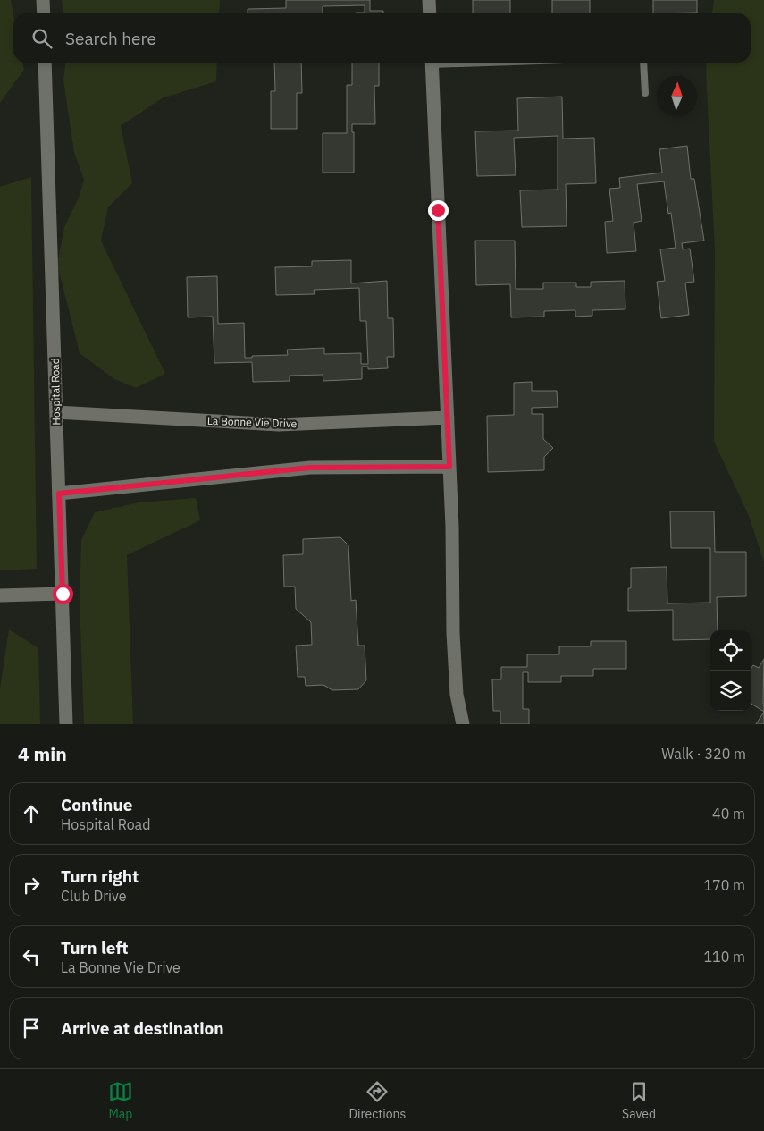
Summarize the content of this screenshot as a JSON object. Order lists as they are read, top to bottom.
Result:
{
  "streets": {
    "street": ["Hospital Road", "La Bonne Vie Drive"]
  },
  "crossings": [
    ["Hospital Road", "La Bonne Vie Drive"]
  ],
  "north": "top",
  "page": {
    "search": "Search here",
    "heading": ["4 min", "Walk · 320 m"],
    "list": [
      ["Continue", "Hospital Road", "40 m"],
      ["Turn right", "Club Drive", "170 m"],
      ["Turn left", "La Bonne Vie Drive", "110 m"],
      "Arrive at destination"
    ],
    "nav": ["Map", "Directions", "Saved"]
  }
}
